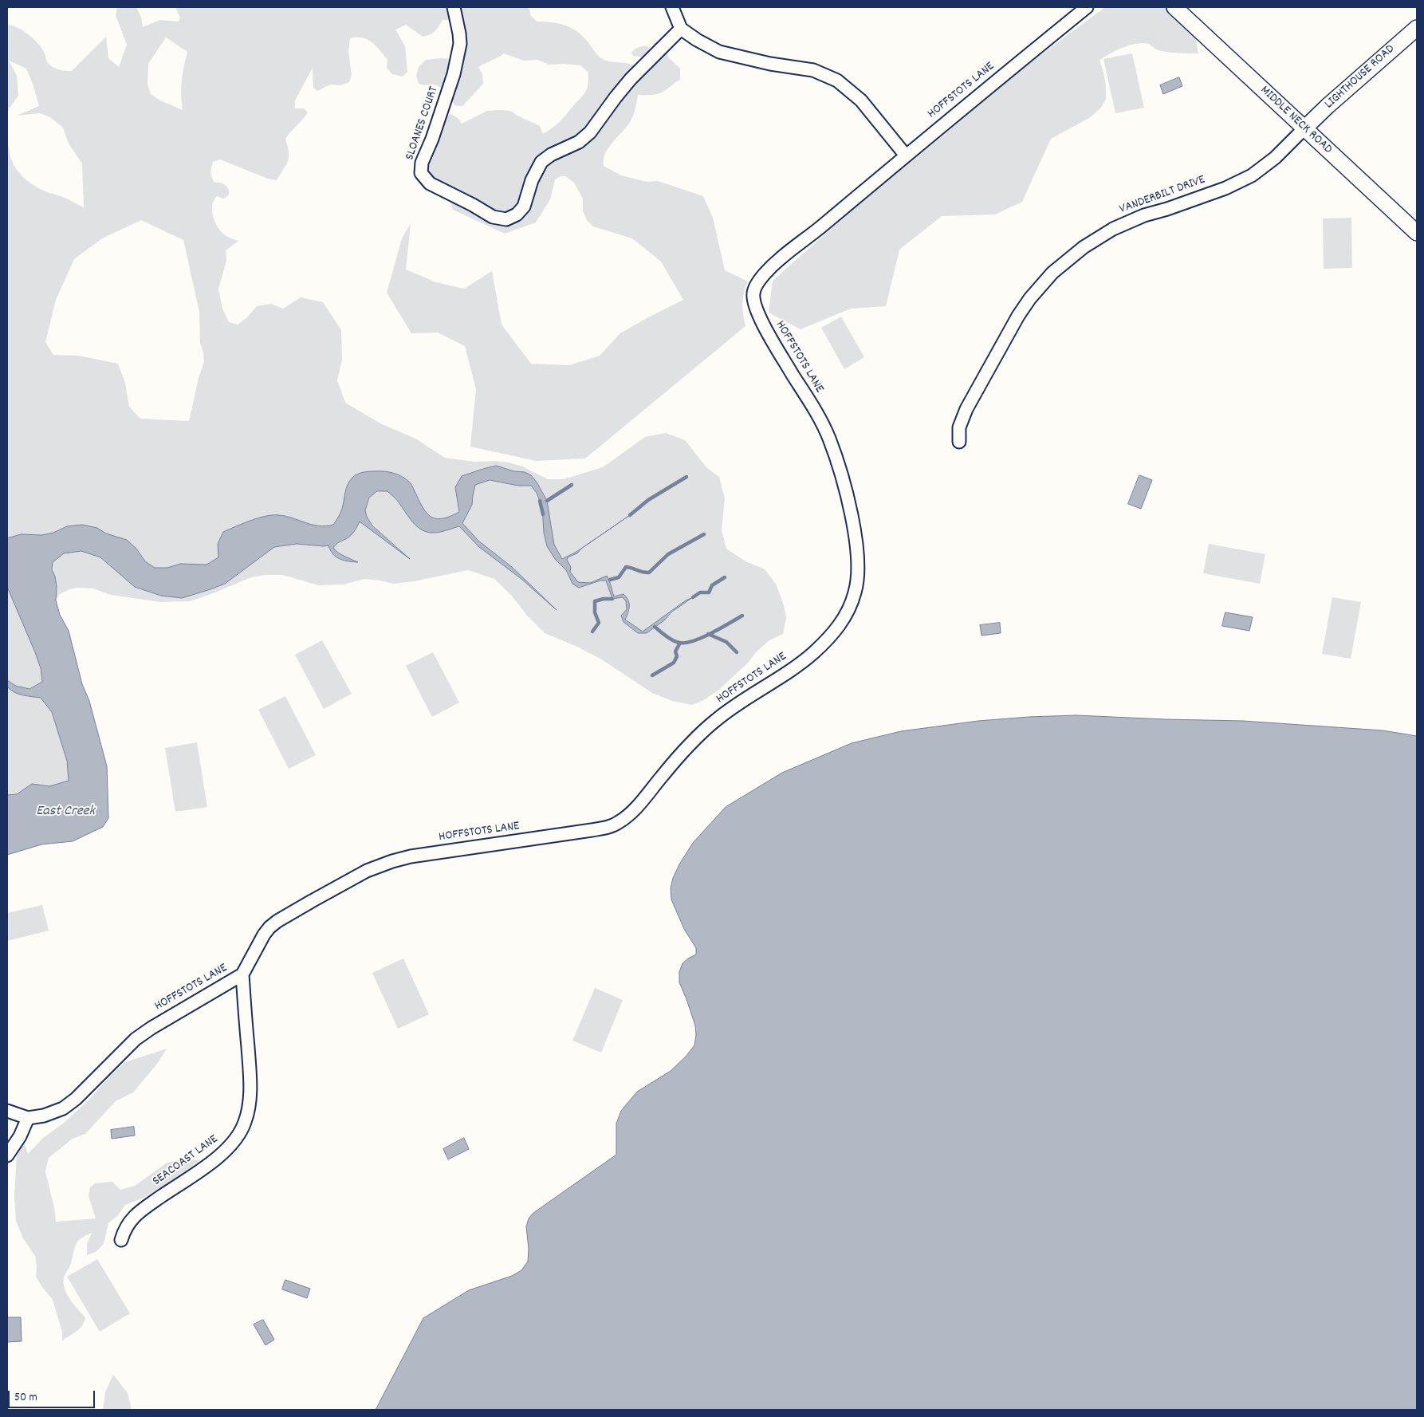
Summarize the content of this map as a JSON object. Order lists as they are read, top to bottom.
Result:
{
  "streets": {
    "street": [
      "LIGHTHOUSE ROAD",
      "HOFFSTOTS LANE",
      "MIDDLE NECK ROAD",
      "SLOANES COURT",
      "VANDERBILT DRIVE",
      "SEACOAST LANE"
    ]
  },
  "crossings": [
    ["LIGHTHOUSE ROAD", "MIDDLE NECK ROAD"],
    ["LIGHTHOUSE ROAD", "VANDERBILT DRIVE"],
    ["HOFFSTOTS LANE", "SEACOAST LANE"],
    ["MIDDLE NECK ROAD", "VANDERBILT DRIVE"]
  ],
  "water": ["East Creek"],
  "scale_bar": "50 m"
}
